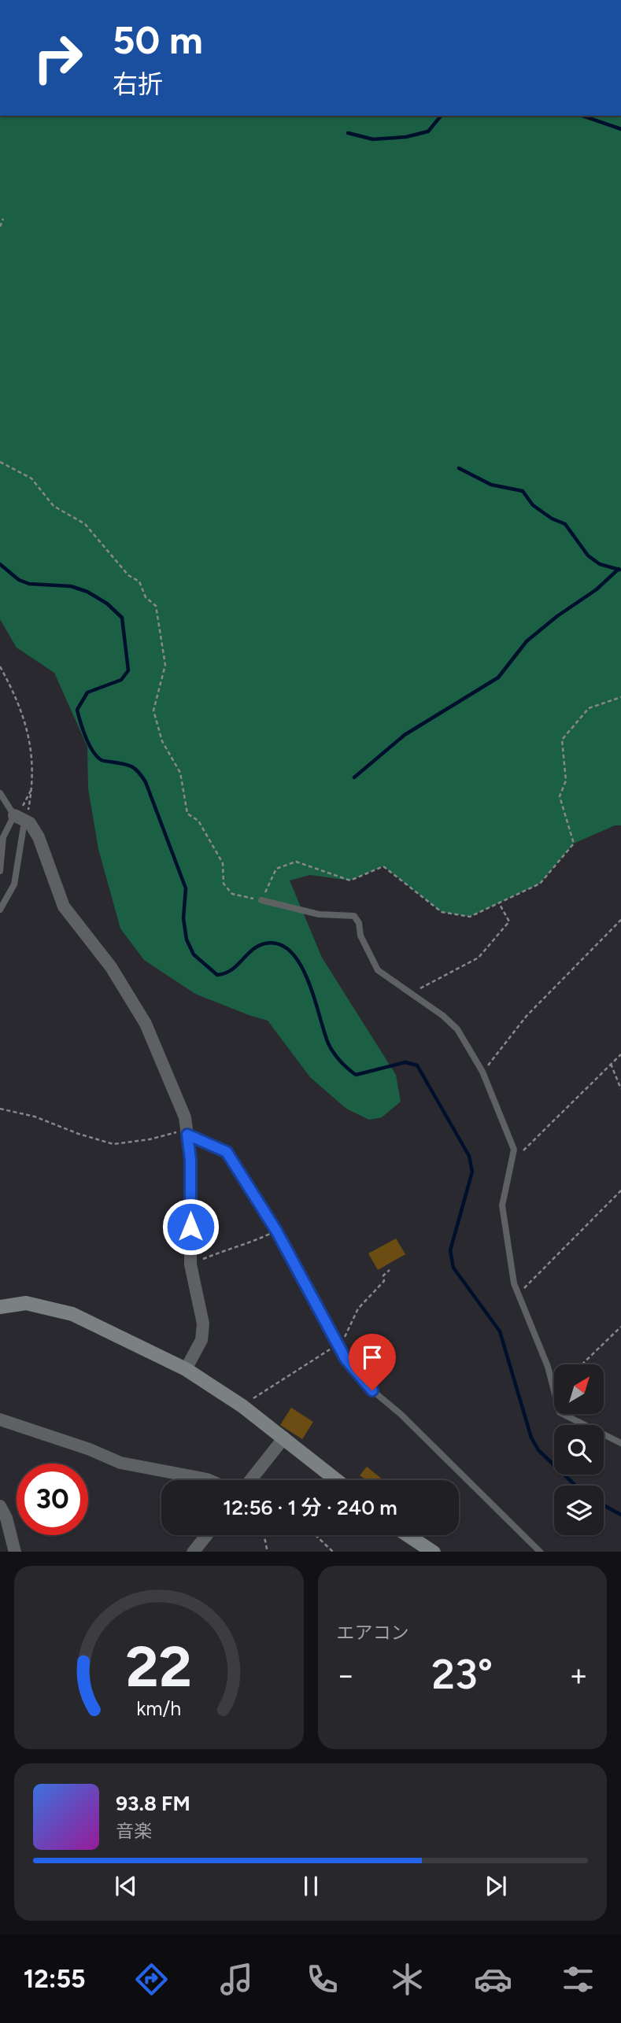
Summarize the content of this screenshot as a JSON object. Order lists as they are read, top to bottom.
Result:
{
  "north": "top right",
  "page": {
    "turn": ["50 m", "右折"],
    "limit": "30",
    "trip": "12:56 · 1 分 · 240 m",
    "tile": "エアコン",
    "heat": ["−", "23°", "+"],
    "song": ["93.8 FM", "音楽"],
    "tabs": "12:55",
    "gauge": ["22", "km/h"]
  }
}
